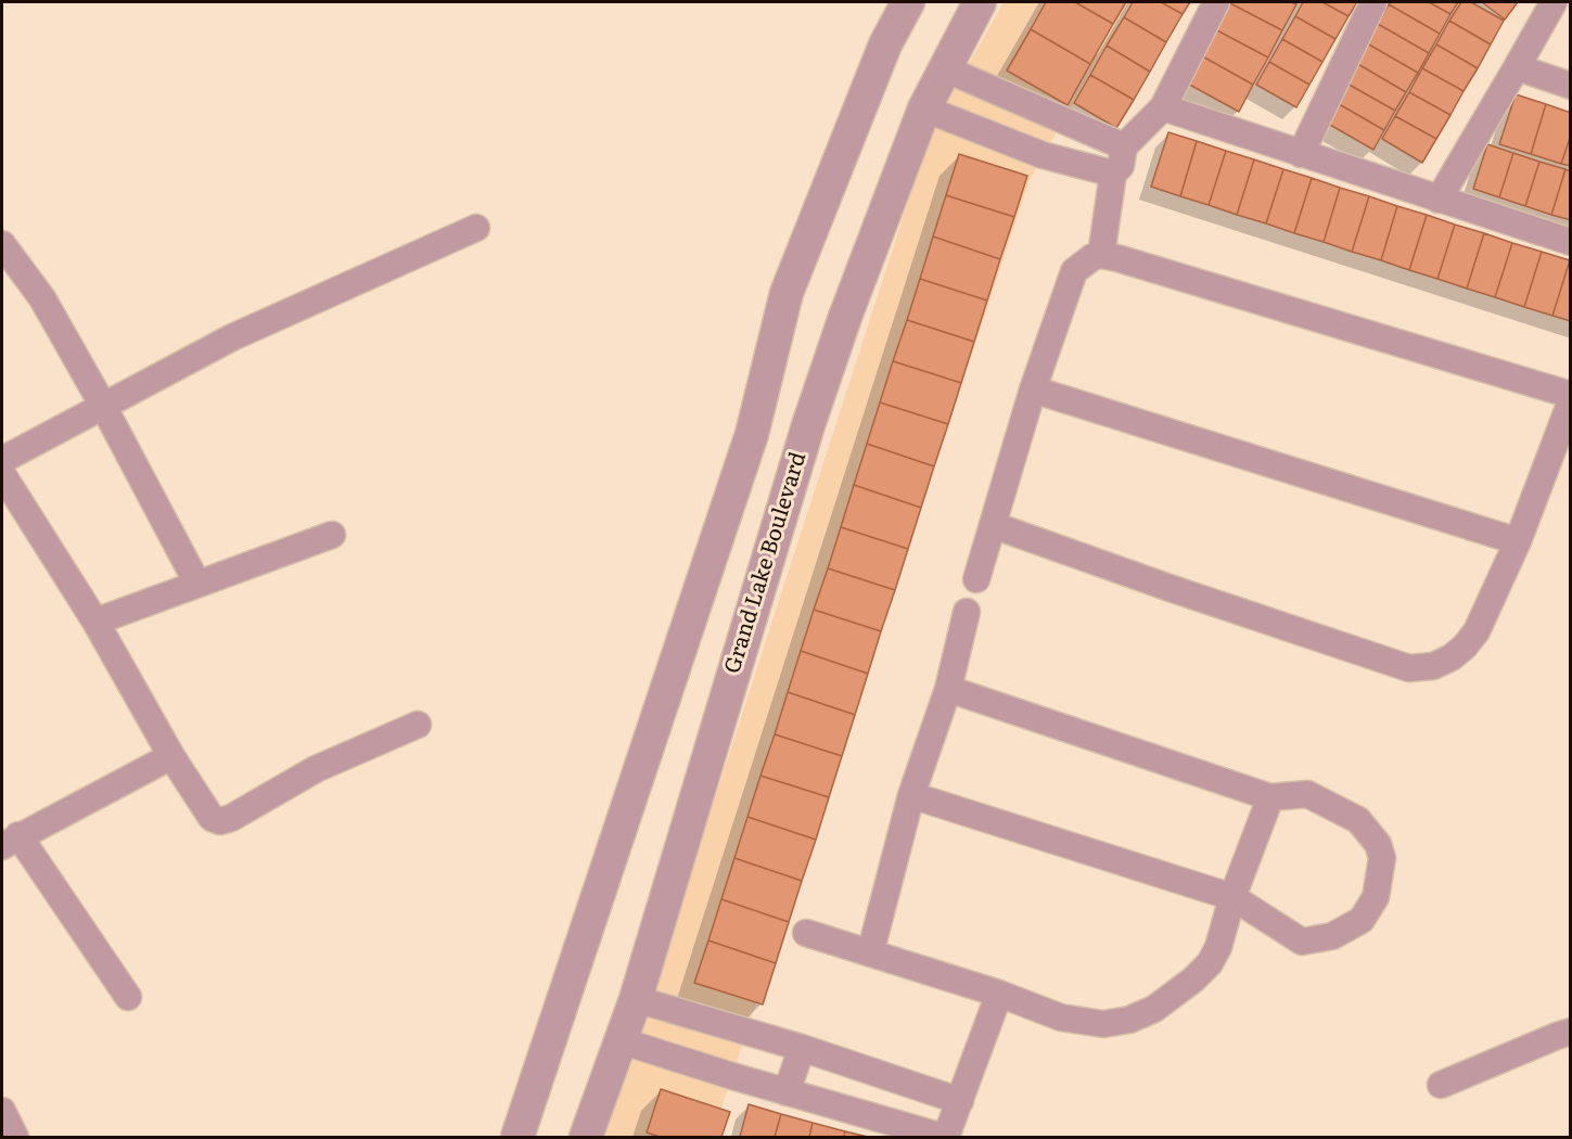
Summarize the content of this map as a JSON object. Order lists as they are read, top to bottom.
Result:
{
  "streets": {
    "street": ["Grand Lake Boulevard"]
  }
}
